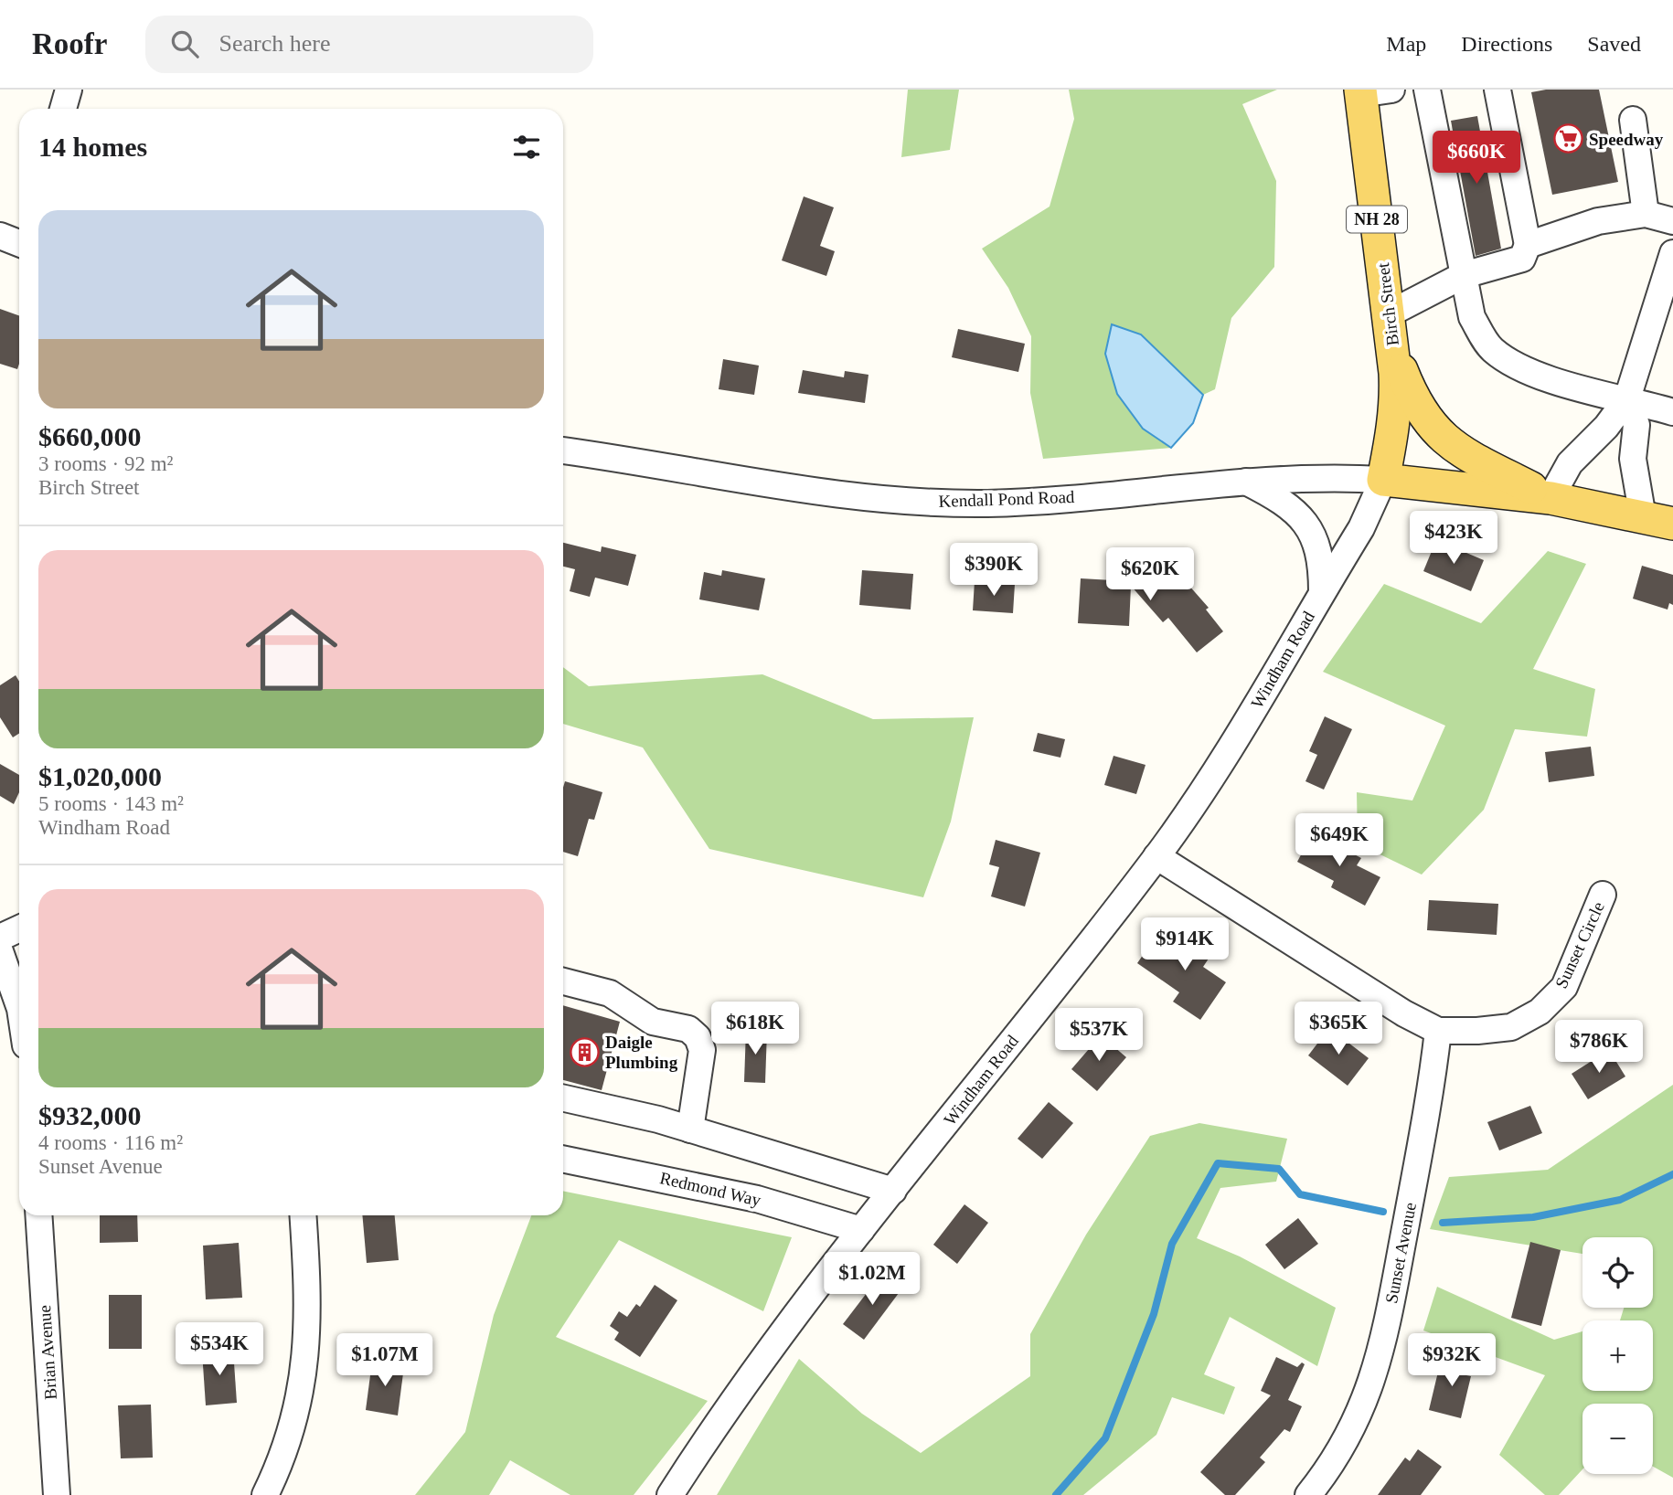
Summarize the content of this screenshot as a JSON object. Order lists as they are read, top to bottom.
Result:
{
  "streets": {
    "main road": ["NH 28", "Birch Street"],
    "street": [
      "Kendall Pond Road",
      "Windham Road",
      "Sunset Circle",
      "Redmond Way",
      "Sunset Avenue",
      "Brian Avenue"
    ]
  },
  "crossings": [
    ["NH 28", "Birch Street"],
    ["NH 28", "Kendall Pond Road"],
    ["NH 28", "Windham Road"],
    ["Birch Street", "Kendall Pond Road"],
    ["Birch Street", "Windham Road"],
    ["Kendall Pond Road", "Windham Road"],
    ["Windham Road", "Redmond Way"],
    ["Sunset Circle", "Sunset Avenue"]
  ],
  "places": {
    "supermarket": ["Speedway"],
    "building": ["Daigle Plumbing"]
  },
  "page": {
    "header": "Roofr",
    "search": "Search here",
    "nav": ["Map", "Directions", "Saved"],
    "heading": "14 homes",
    "price": [
      "$660K",
      "$423K",
      "$390K",
      "$620K",
      "$649K",
      "$914K",
      "$618K",
      "$365K",
      "$537K",
      "$786K",
      "$1.02M",
      "$534K",
      "$1.07M",
      "$932K"
    ],
    "list": [
      {
        "name": "$660,000",
        "note": "3 rooms · 92 m² · Birch Street"
      },
      {
        "name": "$1,020,000",
        "note": "5 rooms · 143 m² · Windham Road"
      },
      {
        "name": "$932,000",
        "note": "4 rooms · 116 m² · Sunset Avenue"
      }
    ],
    "map_buttons": ["+", "−"]
  }
}
